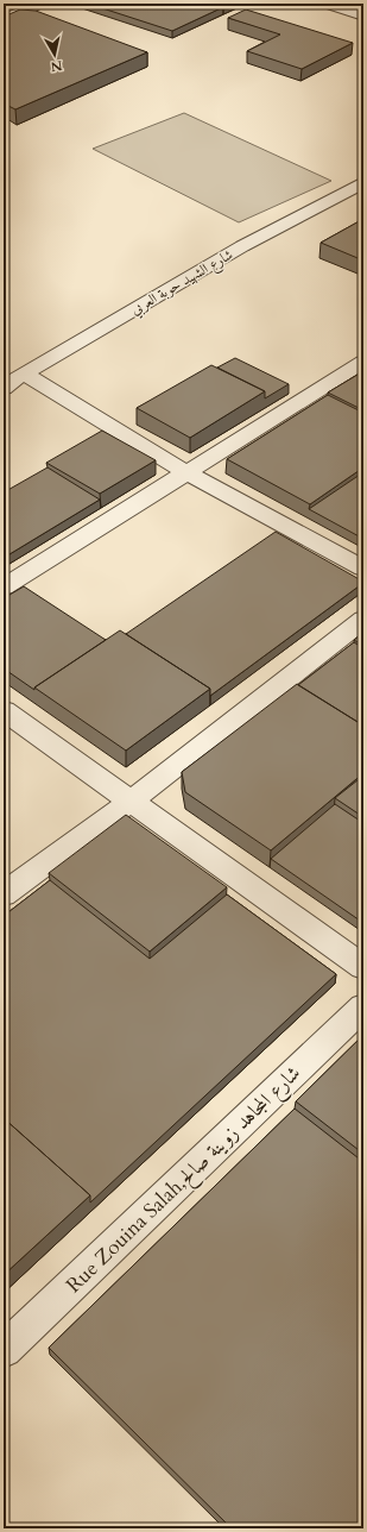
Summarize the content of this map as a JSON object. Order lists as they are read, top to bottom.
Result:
{
  "streets": {
    "street": ["شارع الشهيد حوبة العربي", "Rue Zouina Salah,شارع المجاهد زوينة صالح"]
  },
  "north": "bottom"
}
